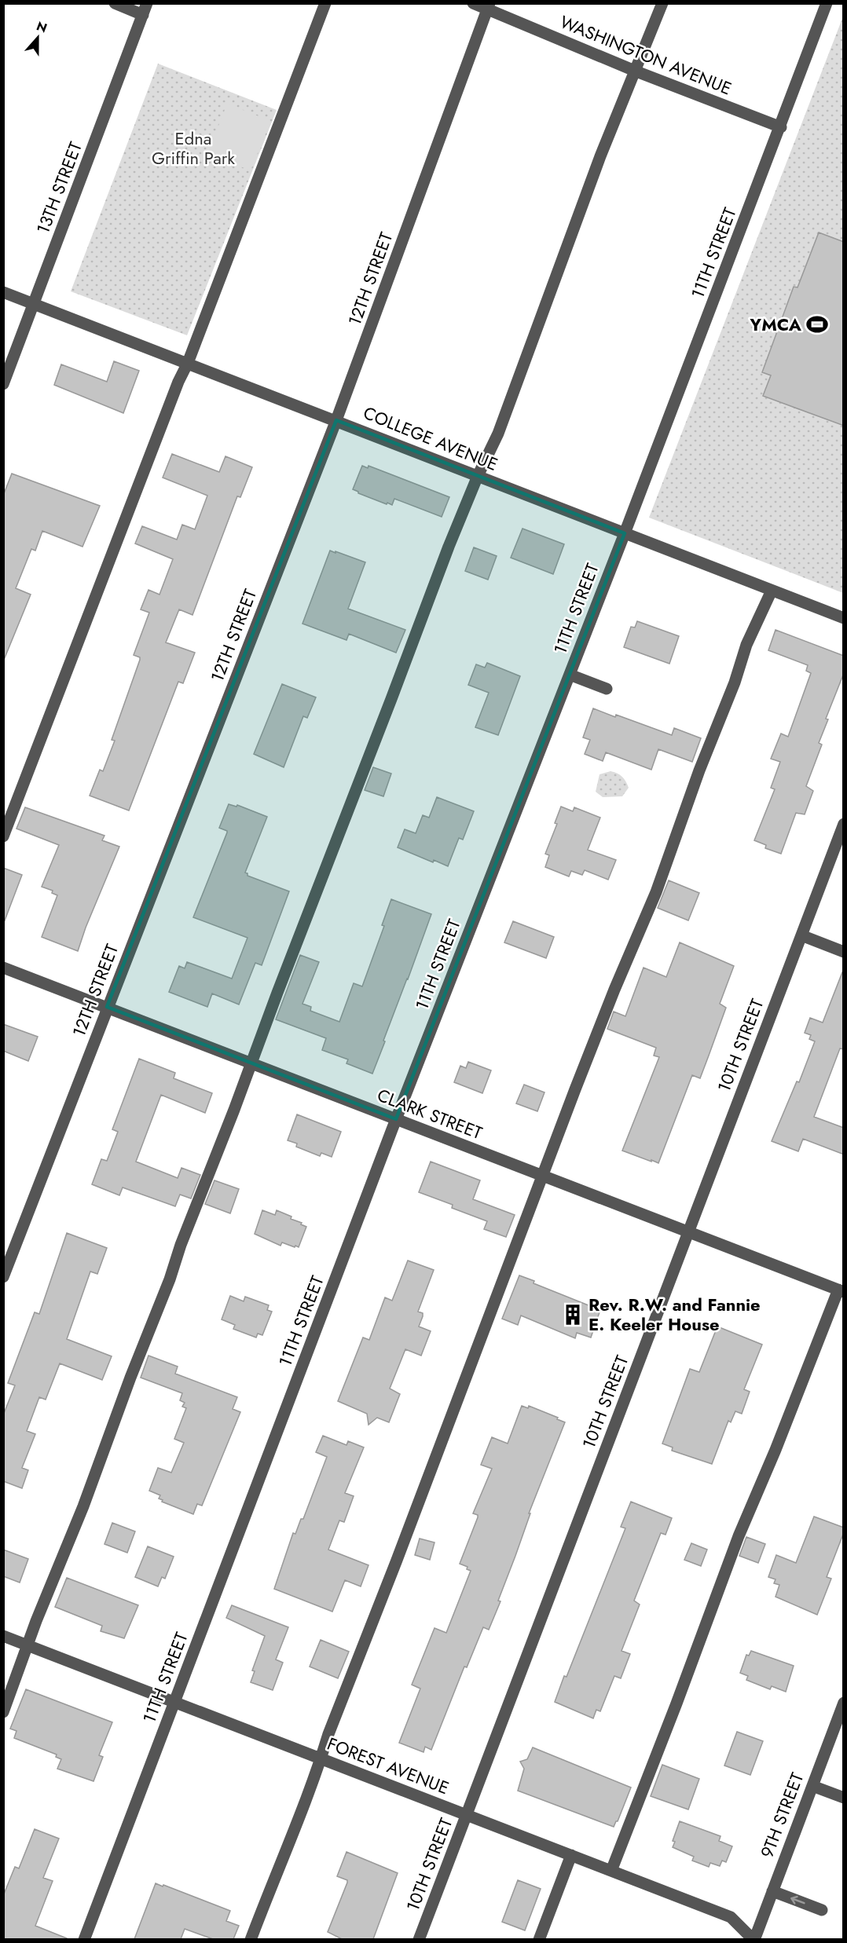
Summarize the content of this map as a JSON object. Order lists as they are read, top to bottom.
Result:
{
  "streets": {
    "street": [
      "WASHINGTON AVENUE",
      "13TH STREET",
      "11TH STREET",
      "12TH STREET",
      "COLLEGE AVENUE",
      "10TH STREET",
      "CLARK STREET",
      "FOREST AVENUE",
      "9TH STREET"
    ]
  },
  "crossings": [
    ["WASHINGTON AVENUE", "11TH STREET"],
    ["WASHINGTON AVENUE", "12TH STREET"],
    ["13TH STREET", "COLLEGE AVENUE"],
    ["11TH STREET", "COLLEGE AVENUE"],
    ["11TH STREET", "CLARK STREET"],
    ["11TH STREET", "FOREST AVENUE"],
    ["12TH STREET", "COLLEGE AVENUE"],
    ["12TH STREET", "CLARK STREET"],
    ["10TH STREET", "CLARK STREET"],
    ["10TH STREET", "FOREST AVENUE"],
    ["FOREST AVENUE", "9TH STREET"]
  ],
  "parks": ["Edna Griffin Park"],
  "places": {
    "sports": ["YMCA"],
    "building": ["Rev. R.W. and Fannie E. Keeler House"]
  },
  "north": "top"
}
